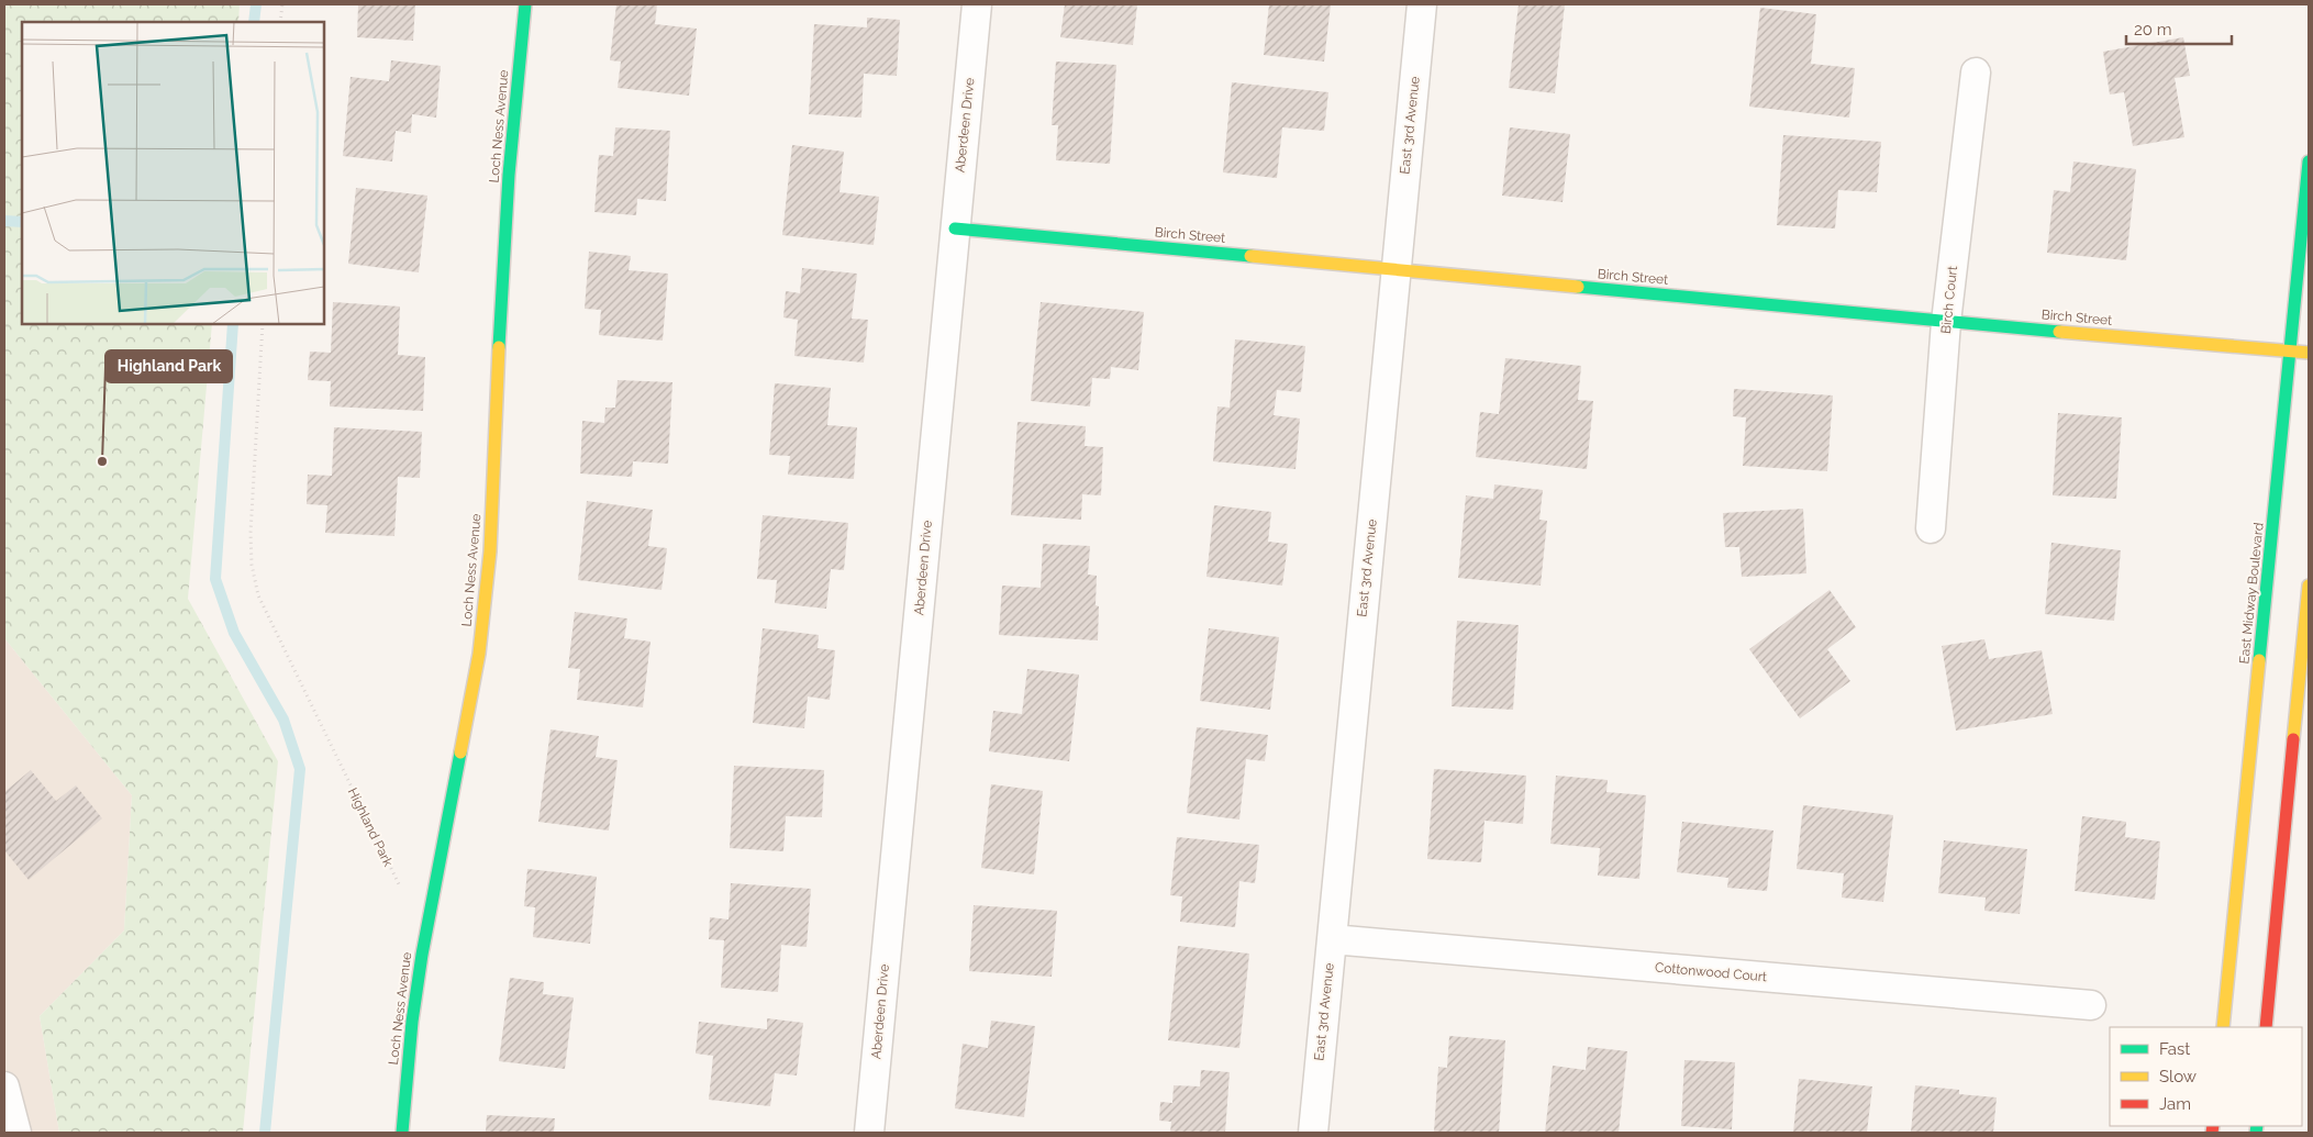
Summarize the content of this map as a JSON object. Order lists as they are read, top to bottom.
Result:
{
  "streets": {
    "street": [
      "Aberdeen Drive",
      "East 3rd Avenue",
      "Loch Ness Avenue",
      "Birch Street",
      "Birch Court",
      "East Midway Boulevard",
      "Cottonwood Court"
    ],
    "path": ["Highland Park"]
  },
  "crossings": [
    ["Aberdeen Drive", "Birch Street"],
    ["East 3rd Avenue", "Birch Street"],
    ["East 3rd Avenue", "Cottonwood Court"],
    ["Birch Street", "Birch Court"],
    ["Birch Street", "East Midway Boulevard"]
  ],
  "places": ["Highland Park"],
  "legend": ["Fast", "Slow", "Jam"],
  "scale_bar": "20 m"
}
